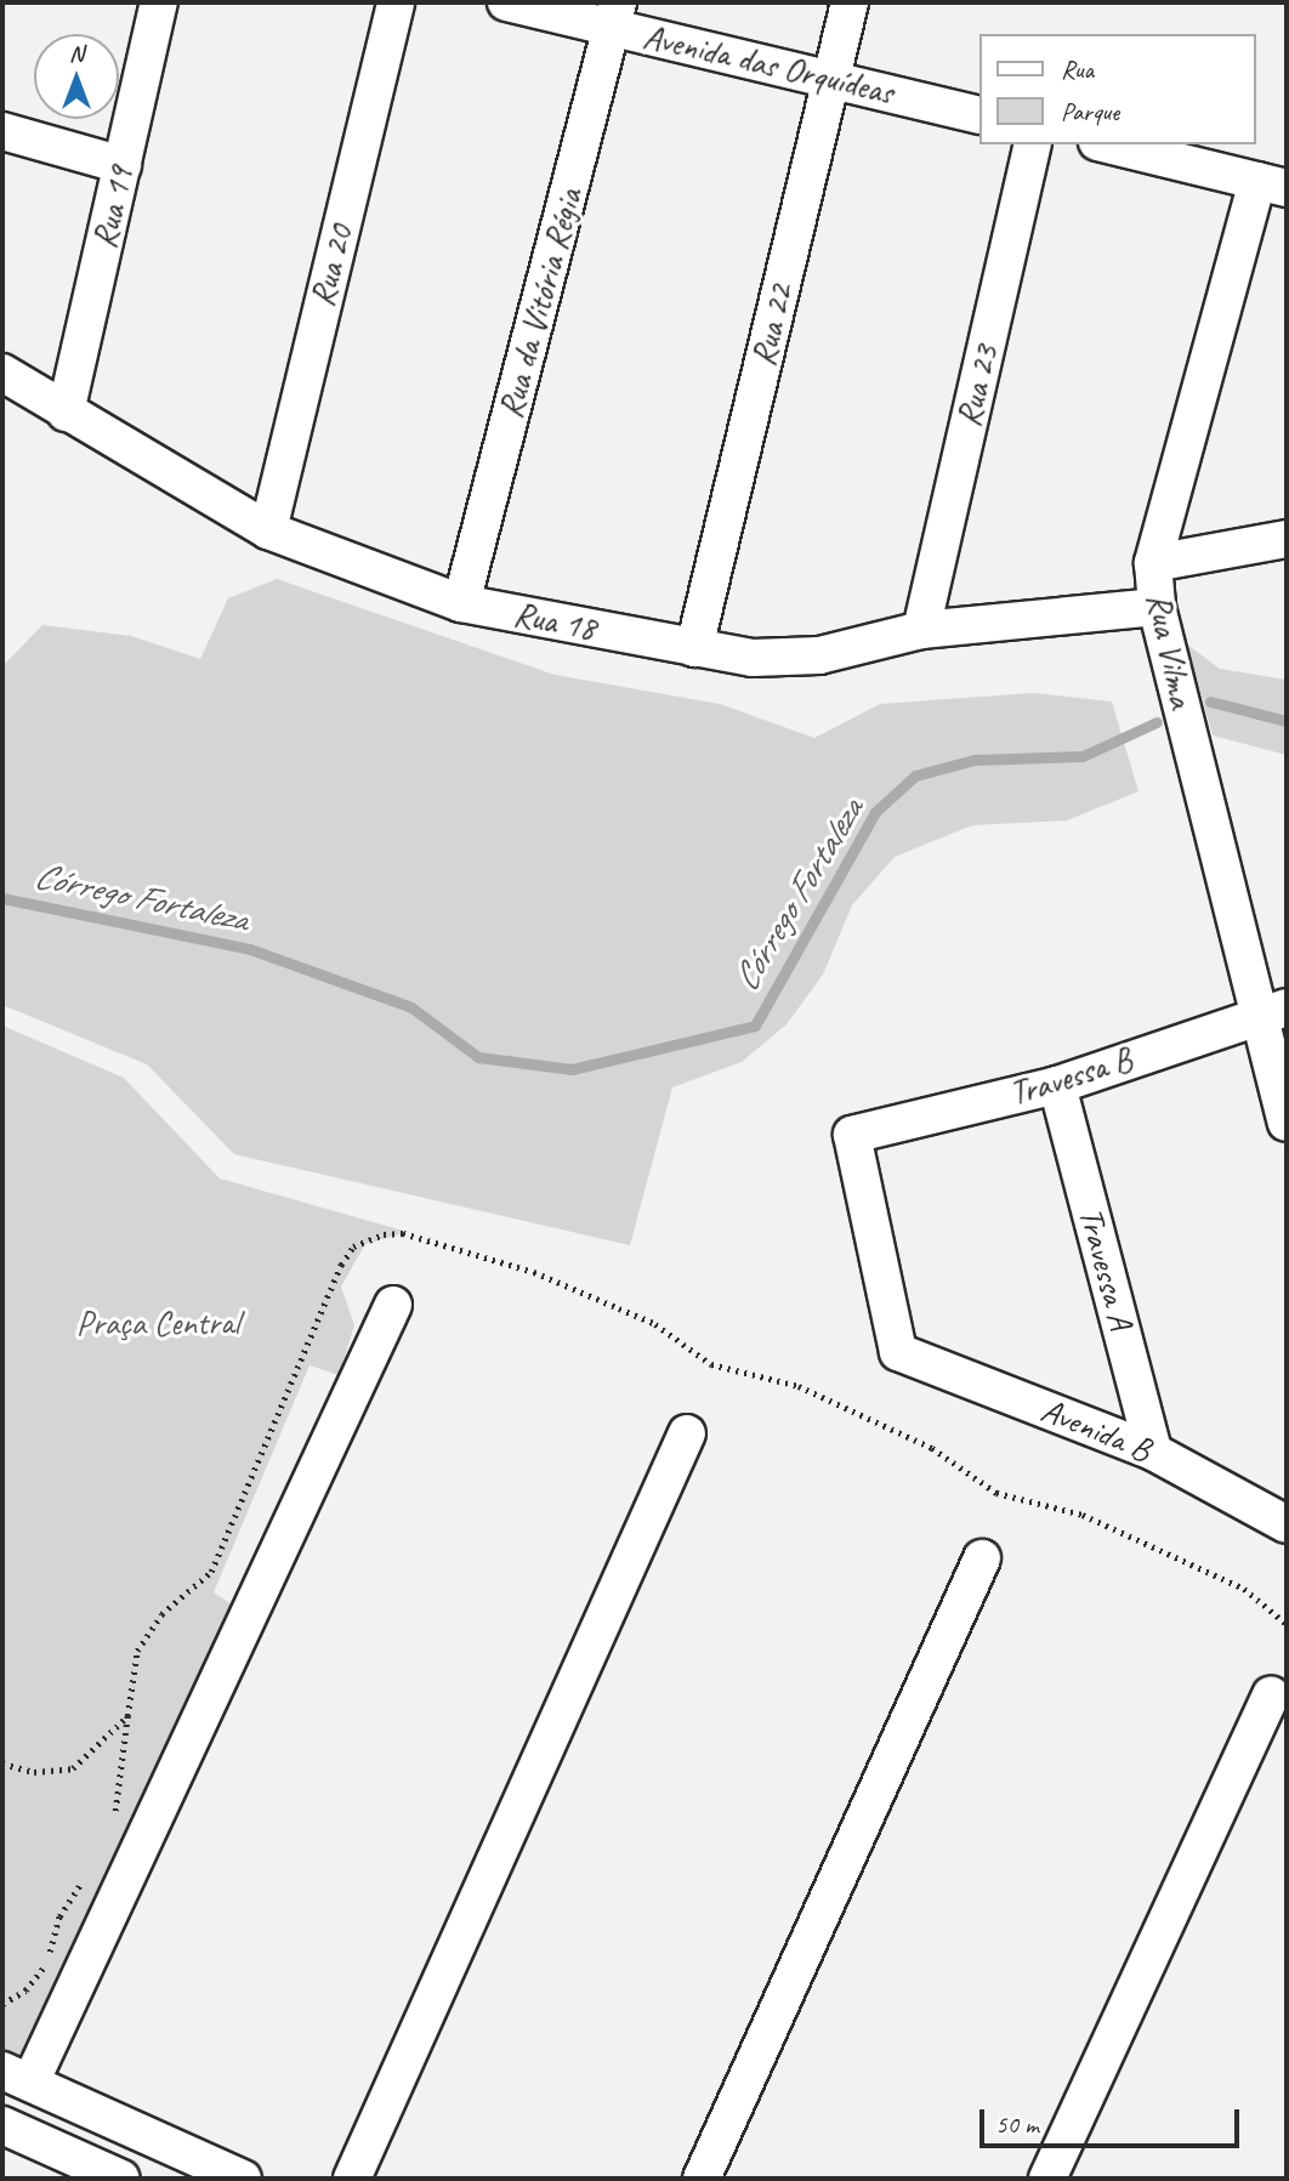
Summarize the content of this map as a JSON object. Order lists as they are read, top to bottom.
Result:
{
  "streets": {
    "street": [
      "Avenida das Orquídeas",
      "Rua 19",
      "Rua 20",
      "Rua da Vitória Régia",
      "Rua 22",
      "Rua 23",
      "Rua 18",
      "Rua Vilma",
      "Travessa B",
      "Travessa A",
      "Avenida B"
    ]
  },
  "crossings": [
    ["Avenida das Orquídeas", "Rua da Vitória Régia"],
    ["Avenida das Orquídeas", "Rua 22"],
    ["Rua 19", "Rua 18"],
    ["Rua 20", "Rua 18"],
    ["Rua da Vitória Régia", "Rua 18"],
    ["Rua 22", "Rua 18"],
    ["Rua 23", "Rua 18"],
    ["Rua 18", "Rua Vilma"],
    ["Rua Vilma", "Travessa B"],
    ["Travessa B", "Travessa A"],
    ["Travessa B", "Avenida B"],
    ["Travessa A", "Avenida B"]
  ],
  "water": ["Córrego Fortaleza"],
  "parks": ["Praça Central"],
  "legend": ["Rua", "Parque"],
  "scale_bar": "50 m",
  "north": "top"
}
